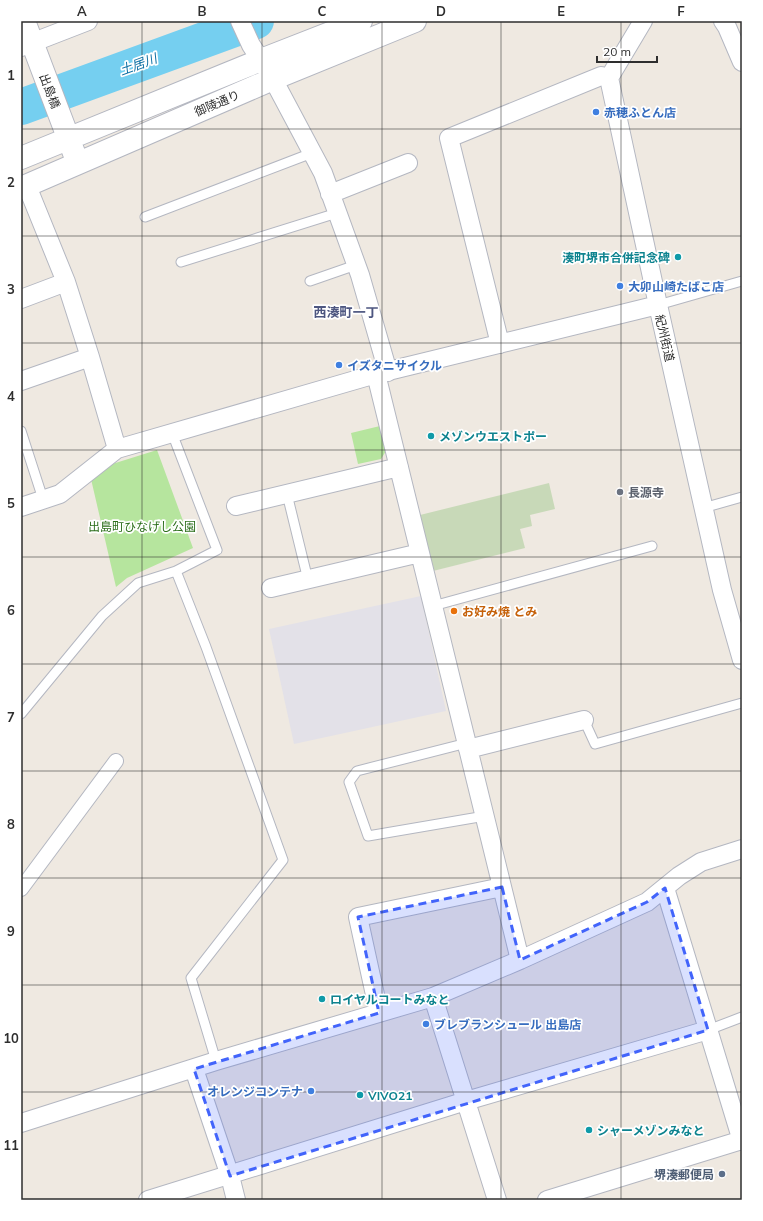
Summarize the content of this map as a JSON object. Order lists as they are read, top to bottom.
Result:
{
  "streets": {
    "street": ["出島橋", "御陵通り", "紀州街道"]
  },
  "crossings": [
    ["出島橋", "御陵通り"]
  ],
  "districts": ["西湊町一丁"],
  "water": ["土居川"],
  "parks": ["出島町ひなげし公園"],
  "places": [
    "赤穂ふとん店",
    "湊町堺市合併記念碑",
    "大卯山崎たばこ店",
    "イズタニサイクル",
    "メゾンウエストポー",
    "長源寺",
    "お好み焼 とみ",
    "ロイヤルコートみなと",
    "ブレブランシュール 出島店",
    "オレンジコンテナ",
    "VIVO21",
    "シャーメゾンみなと",
    "堺湊郵便局"
  ],
  "scale_bar": "20 m",
  "grid": {
    "columns": [
      "A",
      "B",
      "C",
      "D",
      "E",
      "F"
    ],
    "rows": [
      "1",
      "2",
      "3",
      "4",
      "5",
      "6",
      "7",
      "8",
      "9",
      "10",
      "11"
    ]
  }
}
